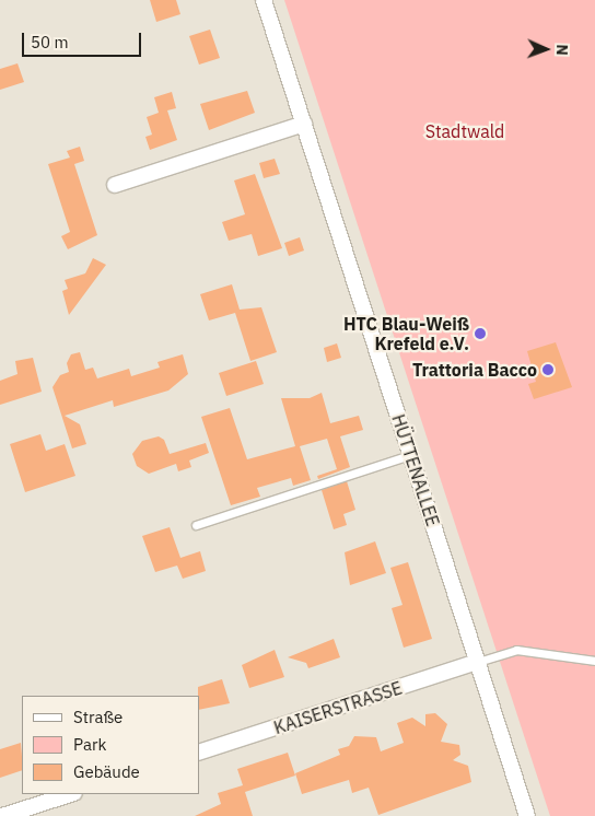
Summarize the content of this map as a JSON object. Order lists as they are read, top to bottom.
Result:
{
  "streets": {
    "street": ["HÜTTENALLEE", "KAISERSTRASSE"]
  },
  "crossings": [
    ["HÜTTENALLEE", "KAISERSTRASSE"]
  ],
  "parks": ["Stadtwald"],
  "places": ["HTC Blau-Weiß Krefeld e.V.", "Trattoria Bacco"],
  "legend": ["Straße", "Park", "Gebäude"],
  "scale_bar": "50 m",
  "north": "right"
}
